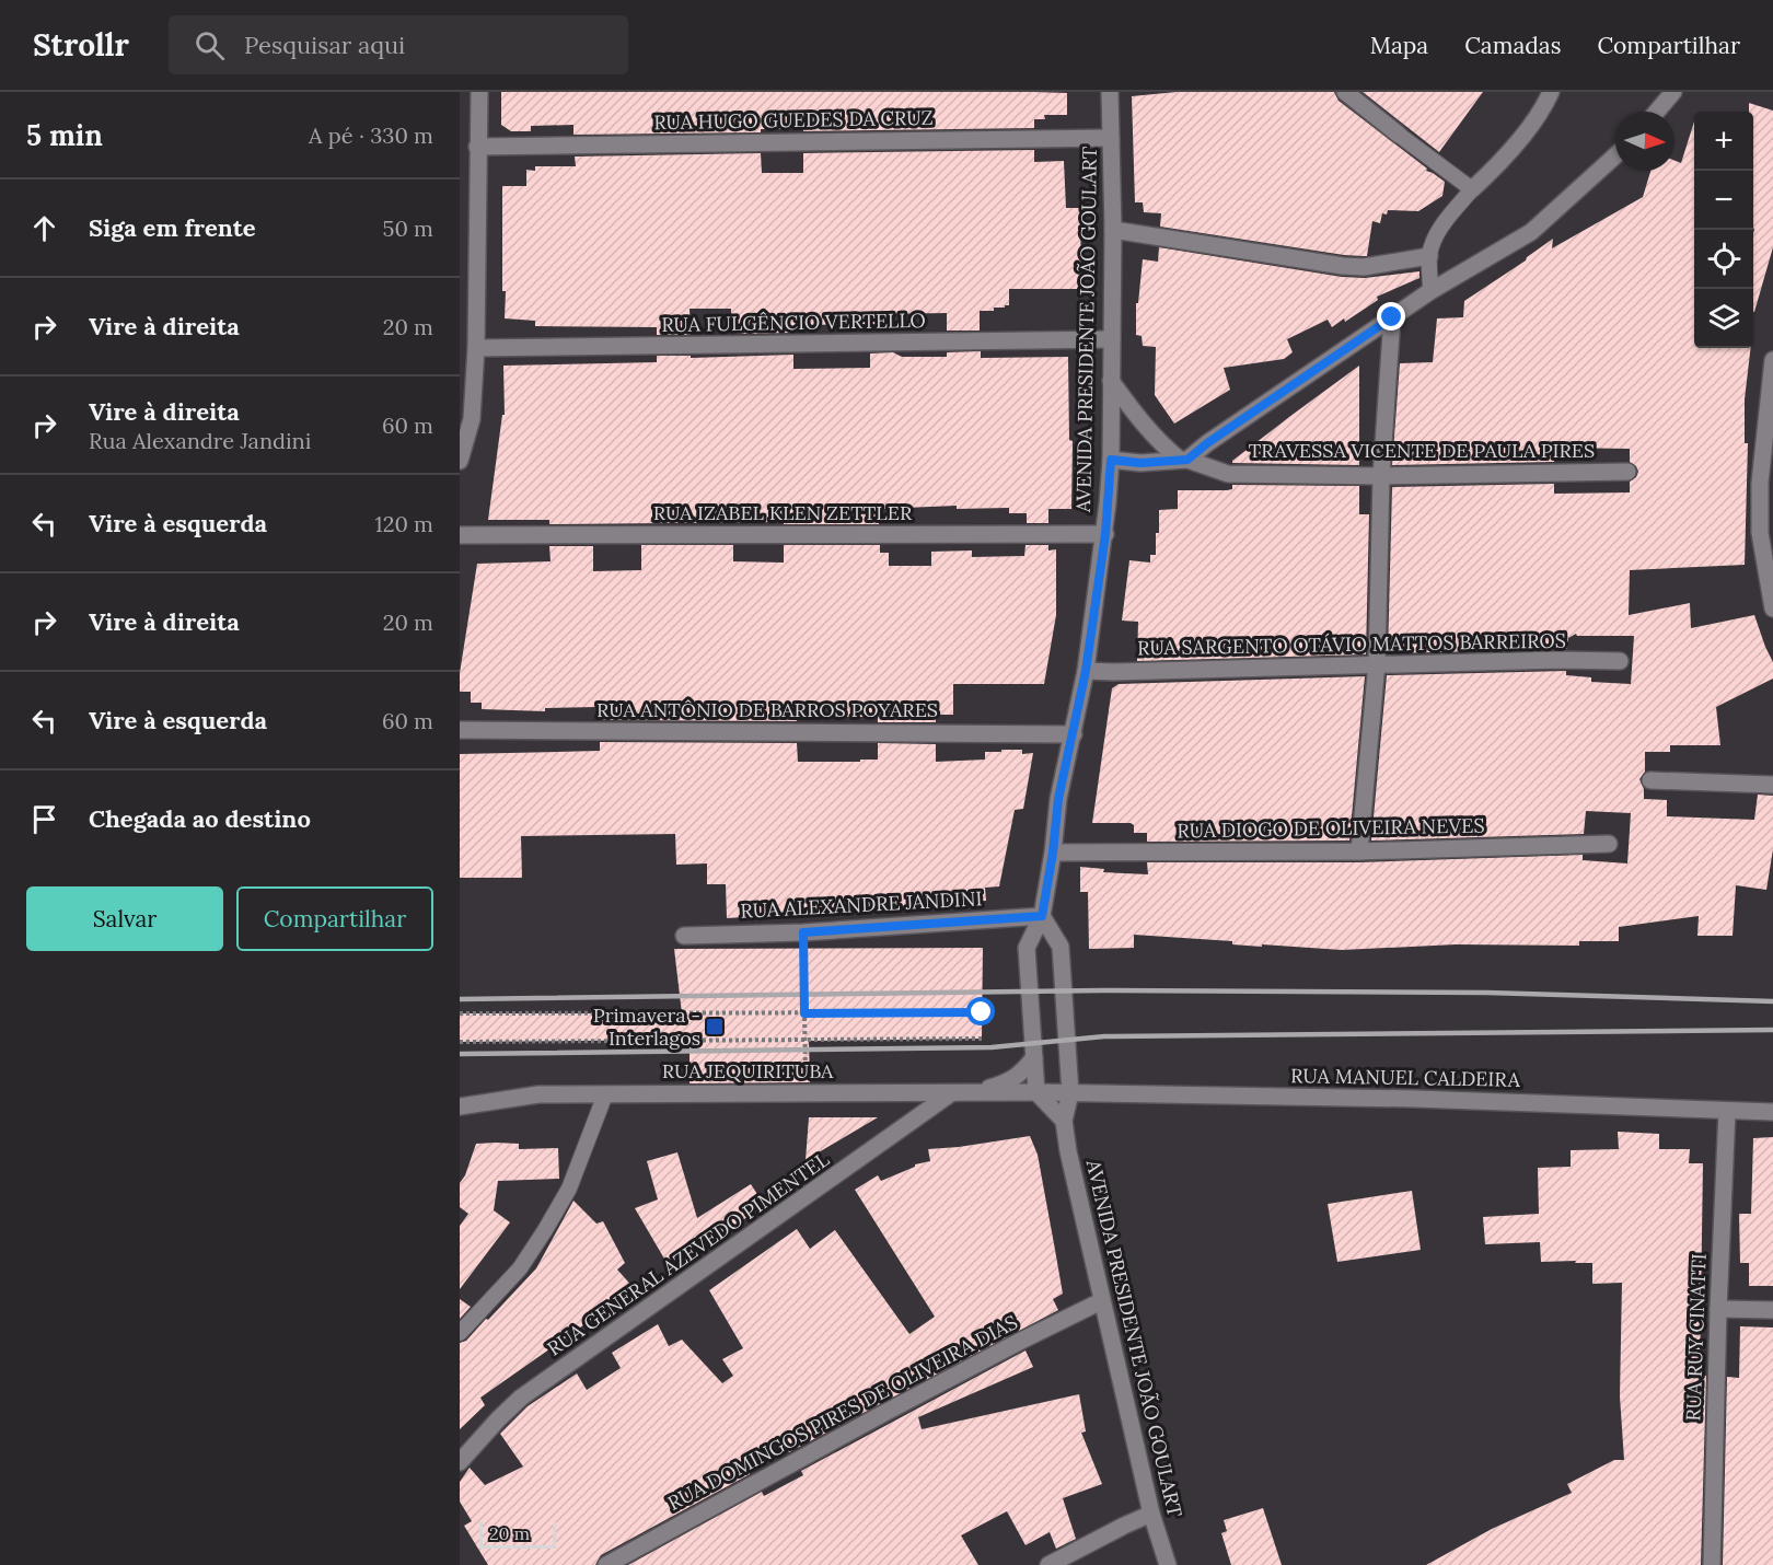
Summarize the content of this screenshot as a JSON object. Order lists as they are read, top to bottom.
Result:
{
  "streets": {
    "street": [
      "RUA HUGO GUEDES DA CRUZ",
      "RUA FULGÊNCIO VERTELLO",
      "AVENIDA PRESIDENTE JOÃO GOULART",
      "TRAVESSA VICENTE DE PAULA PIRES",
      "RUA IZABEL KLEN ZETTLER",
      "RUA SARGENTO OTÁVIO MATTOS BARREIROS",
      "RUA ANTÔNIO DE BARROS POYARES",
      "RUA DIOGO DE OLIVEIRA NEVES",
      "RUA ALEXANDRE JANDINI",
      "RUA JEQUIRITUBA",
      "RUA MANUEL CALDEIRA",
      "RUA GENERAL AZEVEDO PIMENTEL",
      "RUA RUY CINATTI",
      "RUA DOMINGOS PIRES DE OLIVEIRA DIAS"
    ]
  },
  "crossings": [
    ["RUA HUGO GUEDES DA CRUZ", "AVENIDA PRESIDENTE JOÃO GOULART"],
    ["RUA FULGÊNCIO VERTELLO", "AVENIDA PRESIDENTE JOÃO GOULART"],
    ["AVENIDA PRESIDENTE JOÃO GOULART", "TRAVESSA VICENTE DE PAULA PIRES"],
    ["AVENIDA PRESIDENTE JOÃO GOULART", "RUA IZABEL KLEN ZETTLER"],
    ["AVENIDA PRESIDENTE JOÃO GOULART", "RUA SARGENTO OTÁVIO MATTOS BARREIROS"],
    ["AVENIDA PRESIDENTE JOÃO GOULART", "RUA ANTÔNIO DE BARROS POYARES"],
    ["AVENIDA PRESIDENTE JOÃO GOULART", "RUA DIOGO DE OLIVEIRA NEVES"],
    ["AVENIDA PRESIDENTE JOÃO GOULART", "RUA ALEXANDRE JANDINI"],
    ["AVENIDA PRESIDENTE JOÃO GOULART", "RUA JEQUIRITUBA"],
    ["AVENIDA PRESIDENTE JOÃO GOULART", "RUA MANUEL CALDEIRA"],
    ["AVENIDA PRESIDENTE JOÃO GOULART", "RUA DOMINGOS PIRES DE OLIVEIRA DIAS"],
    ["RUA JEQUIRITUBA", "RUA MANUEL CALDEIRA"],
    ["RUA JEQUIRITUBA", "RUA GENERAL AZEVEDO PIMENTEL"],
    ["RUA MANUEL CALDEIRA", "RUA RUY CINATTI"]
  ],
  "places": {
    "transit": ["Primavera - Interlagos"]
  },
  "scale_bar": "20 m",
  "north": "right",
  "page": {
    "header": "Strollr",
    "search": "Pesquisar aqui",
    "nav": ["Mapa", "Camadas", "Compartilhar"],
    "heading": ["5 min", "A pé · 330 m"],
    "map_buttons": ["+", "−"],
    "list": [
      ["Siga em frente", "50 m"],
      ["Vire à direita", "20 m"],
      ["Vire à direita", "Rua Alexandre Jandini", "60 m"],
      ["Vire à esquerda", "120 m"],
      ["Vire à direita", "20 m"],
      ["Vire à esquerda", "60 m"],
      "Chegada ao destino"
    ],
    "buttons": ["Salvar", "Compartilhar"],
    "scale": "20 m"
  }
}
